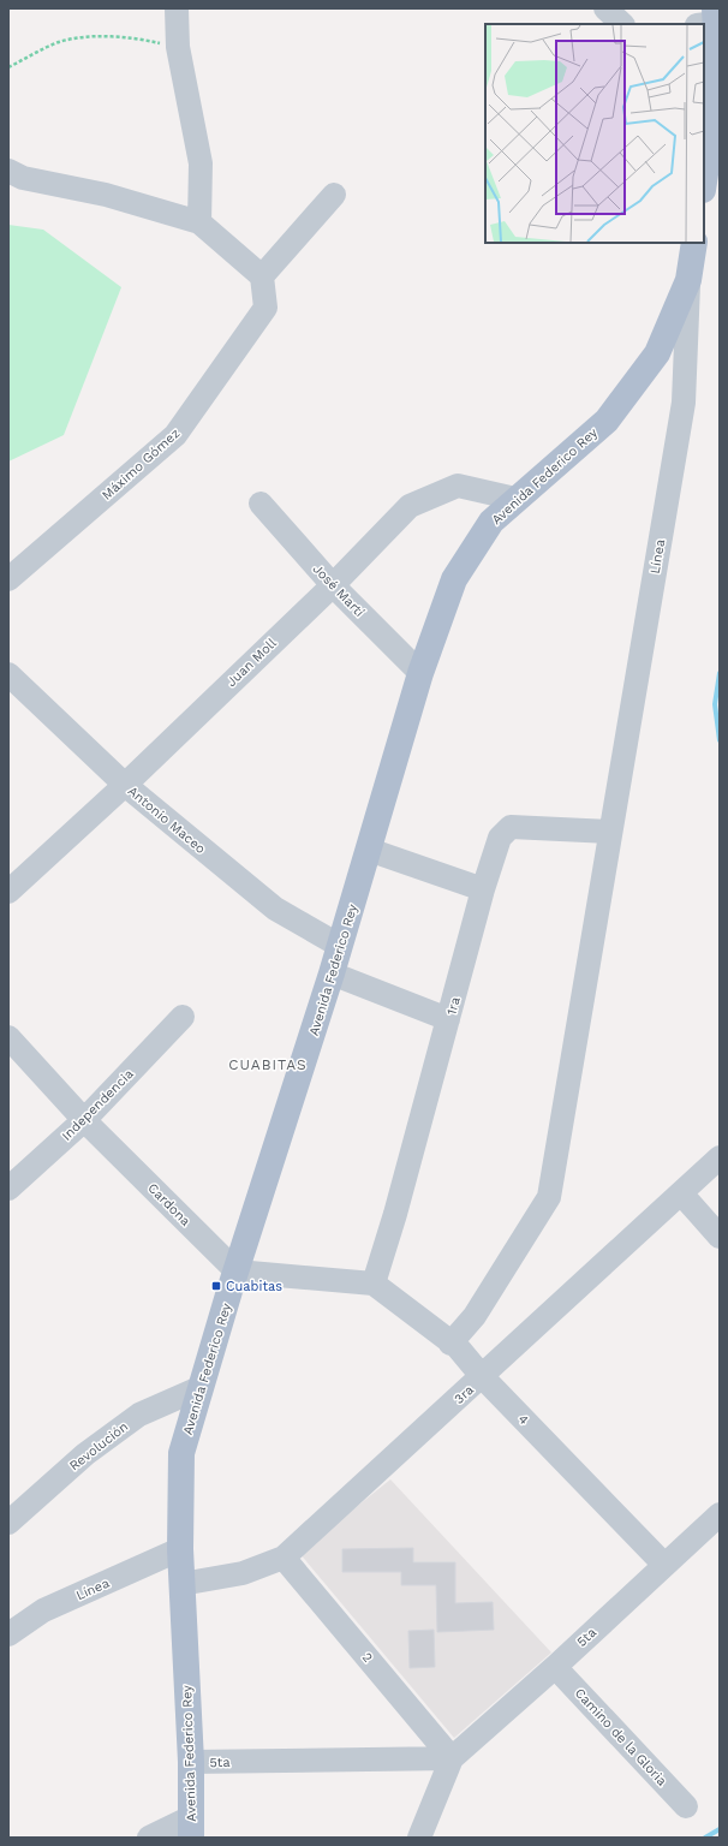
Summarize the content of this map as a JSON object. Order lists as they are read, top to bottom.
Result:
{
  "streets": {
    "main road": ["Avenida Federico Rey"],
    "street": [
      "Máximo Gómez",
      "Línea",
      "José Martí",
      "Juan Moll",
      "Antonio Maceo",
      "1ra",
      "Independencia",
      "Cardona",
      "3ra",
      "4",
      "Revolución",
      "5ta",
      "2",
      "Camino de la Gloria"
    ]
  },
  "crossings": [
    ["Avenida Federico Rey", "Línea"],
    ["Avenida Federico Rey", "José Martí"],
    ["Avenida Federico Rey", "Juan Moll"],
    ["Avenida Federico Rey", "Antonio Maceo"],
    ["Avenida Federico Rey", "Cardona"],
    ["Avenida Federico Rey", "3ra"],
    ["Avenida Federico Rey", "Revolución"],
    ["Avenida Federico Rey", "5ta"],
    ["Línea", "1ra"],
    ["Línea", "4"],
    ["José Martí", "Juan Moll"],
    ["Juan Moll", "Antonio Maceo"],
    ["1ra", "4"],
    ["Independencia", "Cardona"],
    ["3ra", "4"],
    ["3ra", "2"],
    ["4", "5ta"],
    ["5ta", "2"],
    ["5ta", "Camino de la Gloria"]
  ],
  "districts": ["CUABITAS"],
  "places": {
    "transit": ["Cuabitas"]
  }
}
